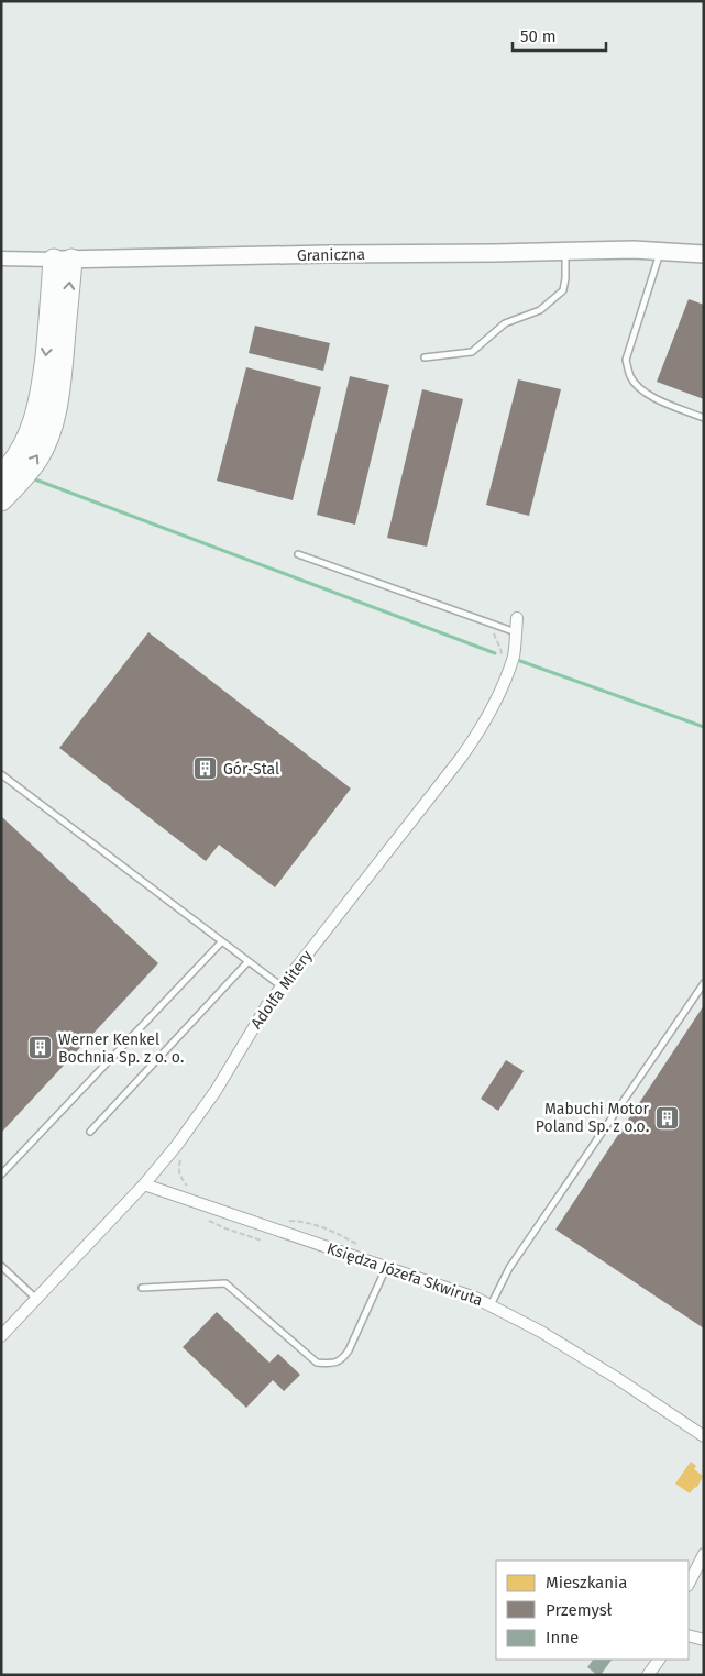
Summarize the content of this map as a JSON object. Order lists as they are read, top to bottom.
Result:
{
  "streets": {
    "main road": ["Graniczna"],
    "street": ["Adolfa Mitery", "Księdza Józefa Skwiruta"]
  },
  "crossings": [
    ["Adolfa Mitery", "Księdza Józefa Skwiruta"]
  ],
  "places": {
    "building": ["Gór-Stal", "Werner Kenkel Bochnia Sp. z o. o.", "Mabuchi Motor Poland Sp. z o.o."]
  },
  "legend": ["Mieszkania", "Przemysł", "Inne"],
  "scale_bar": "50 m"
}
